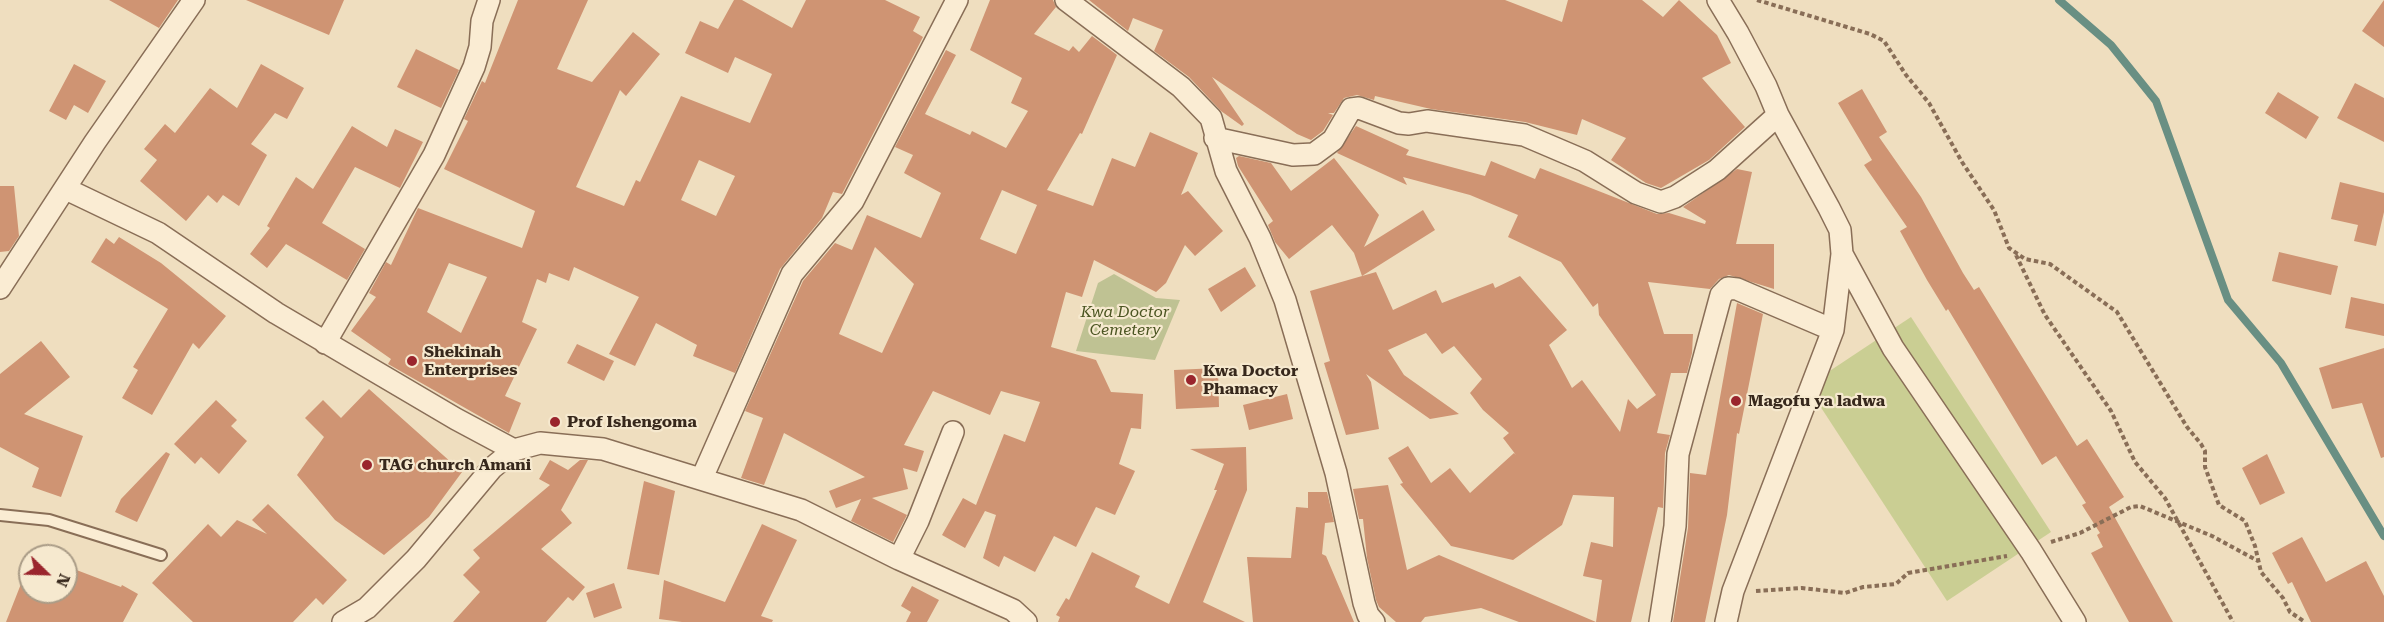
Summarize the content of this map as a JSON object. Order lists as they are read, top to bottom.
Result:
{
  "parks": ["Kwa Doctor Cemetery"],
  "places": [
    "Shekinah Enterprises",
    "Kwa Doctor Phamacy",
    "Magofu ya ladwa",
    "Prof Ishengoma",
    "TAG church Amani"
  ],
  "north": "bottom right"
}
